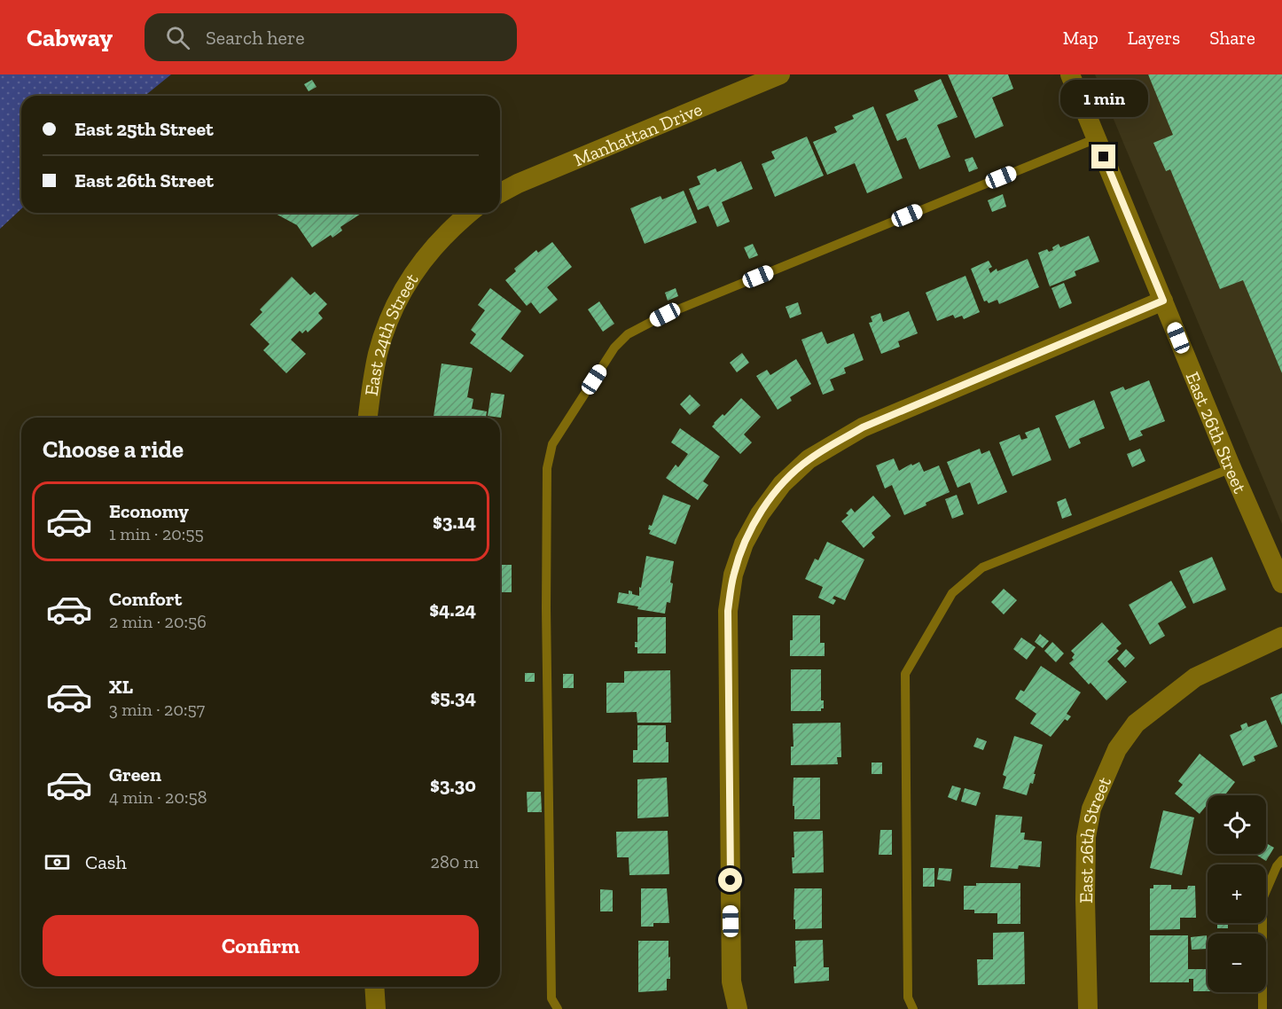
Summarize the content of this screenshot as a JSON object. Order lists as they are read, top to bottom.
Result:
{
  "streets": {
    "street": ["Manhattan Drive", "East 24th Street", "East 26th Street"]
  },
  "page": {
    "header": "Cabway",
    "search": "Search here",
    "nav": ["Map", "Layers", "Share"],
    "bubble": "1 min",
    "banner": ["East 25th Street", "East 26th Street"],
    "heading": "Choose a ride",
    "list": [
      {
        "name": "Economy",
        "note": "1 min · 20:55",
        "value": "$3.14"
      },
      {
        "name": "Comfort",
        "note": "2 min · 20:56",
        "value": "$4.24"
      },
      {
        "name": "XL",
        "note": "3 min · 20:57",
        "value": "$5.34"
      },
      {
        "name": "Green",
        "note": "4 min · 20:58",
        "value": "$3.30"
      }
    ],
    "map_buttons": ["+", "−"],
    "pay": ["Cash", "280 m"],
    "buttons": "Confirm"
  }
}
